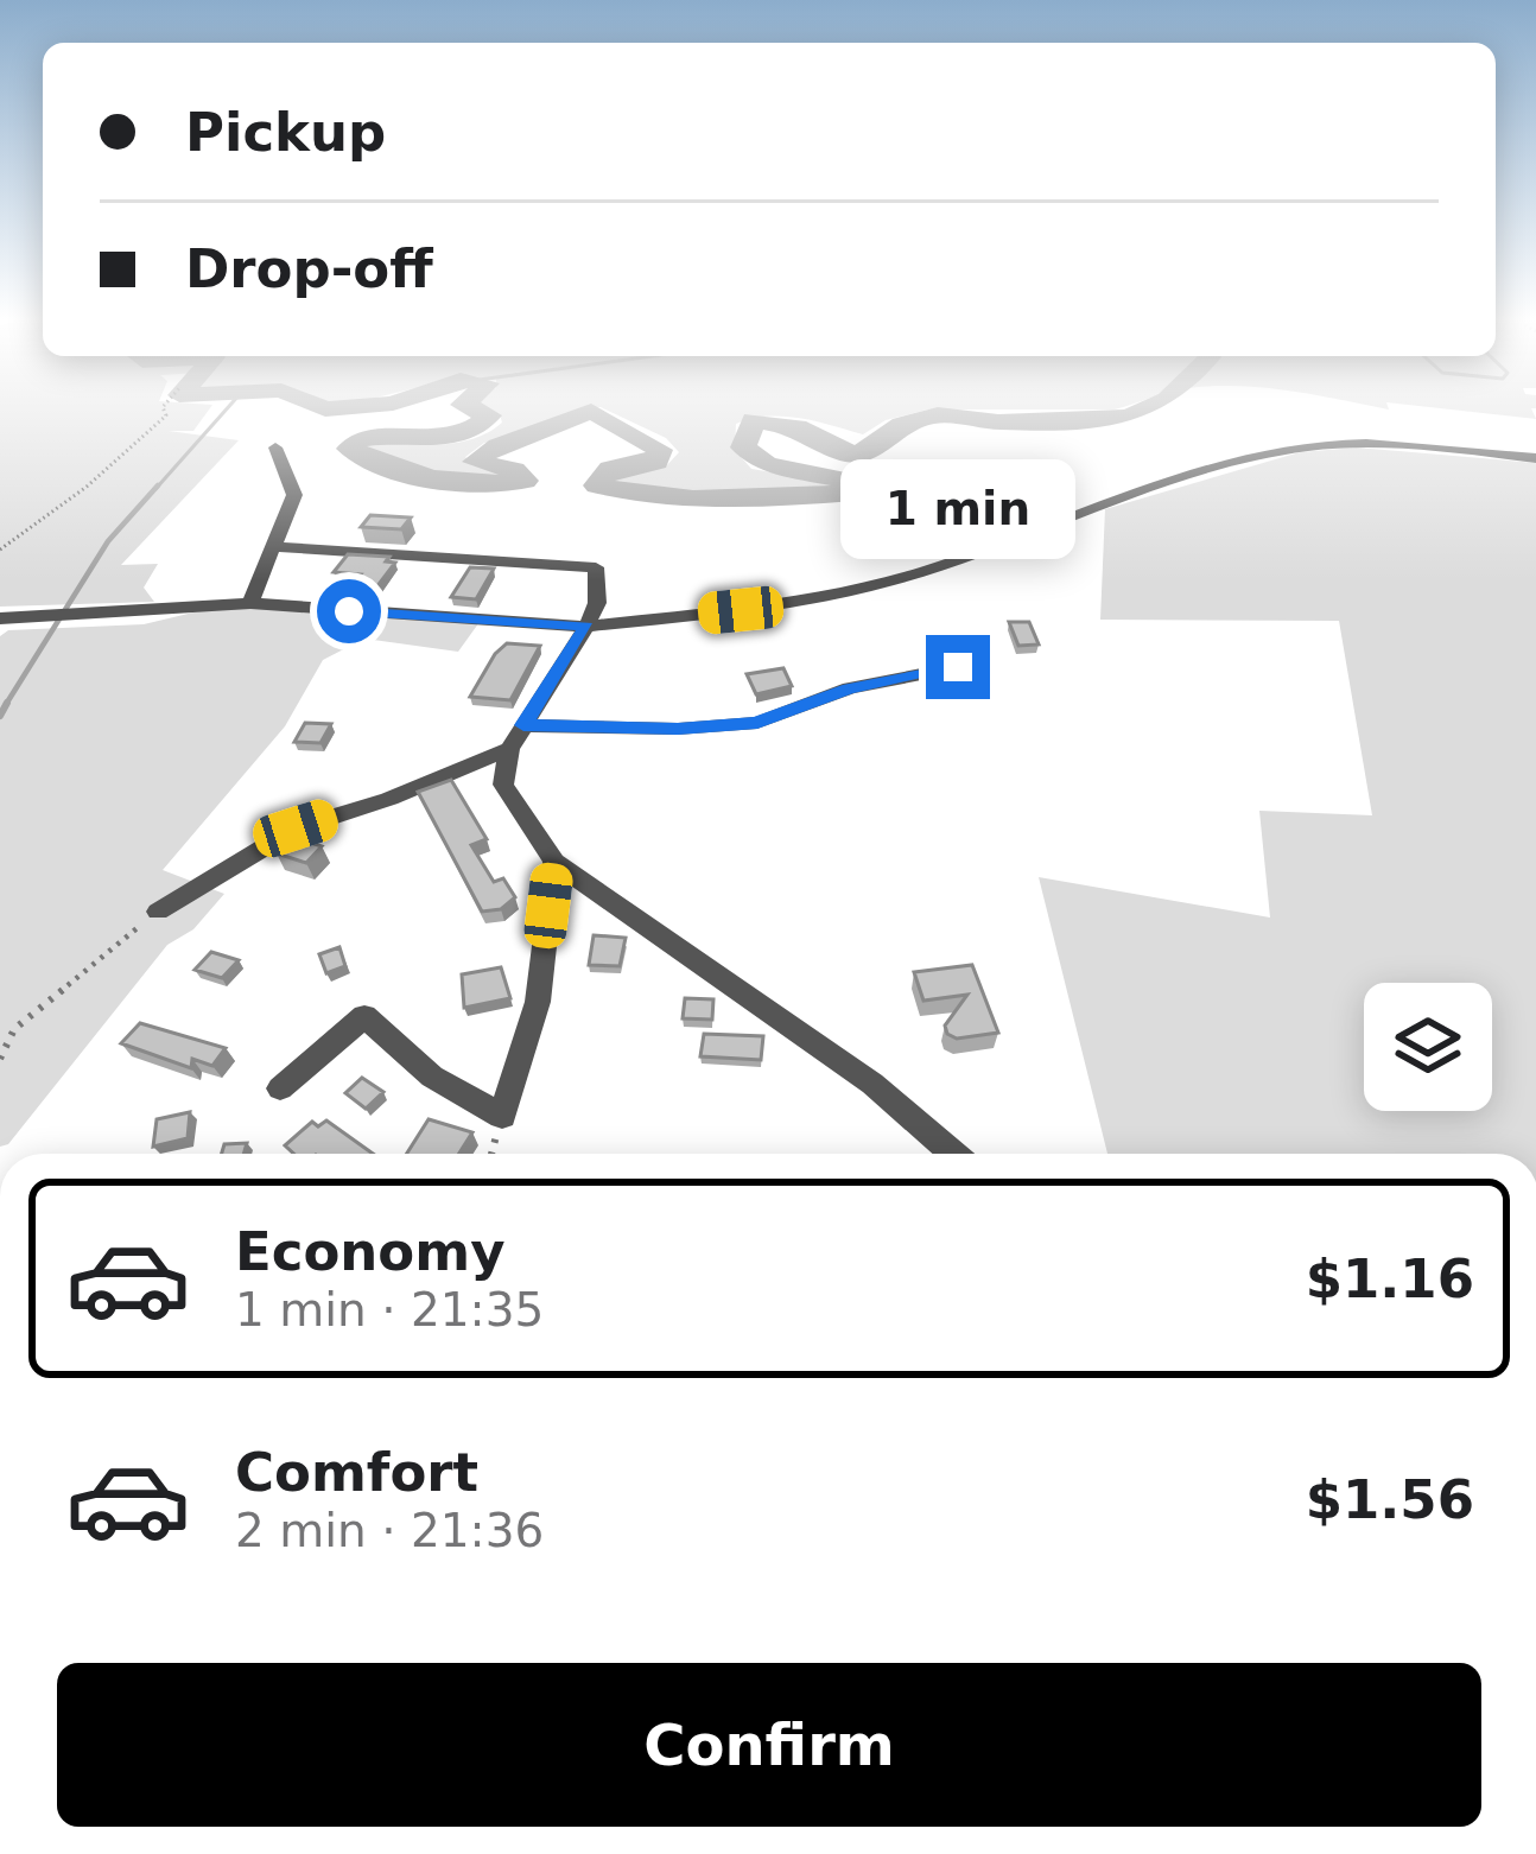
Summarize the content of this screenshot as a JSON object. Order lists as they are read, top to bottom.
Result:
{
  "page": {
    "banner": ["Pickup", "Drop-off"],
    "bubble": "1 min",
    "list": [
      {
        "name": "Economy",
        "note": "1 min · 21:35",
        "value": "$1.16"
      },
      {
        "name": "Comfort",
        "note": "2 min · 21:36",
        "value": "$1.56"
      }
    ],
    "buttons": "Confirm"
  }
}
